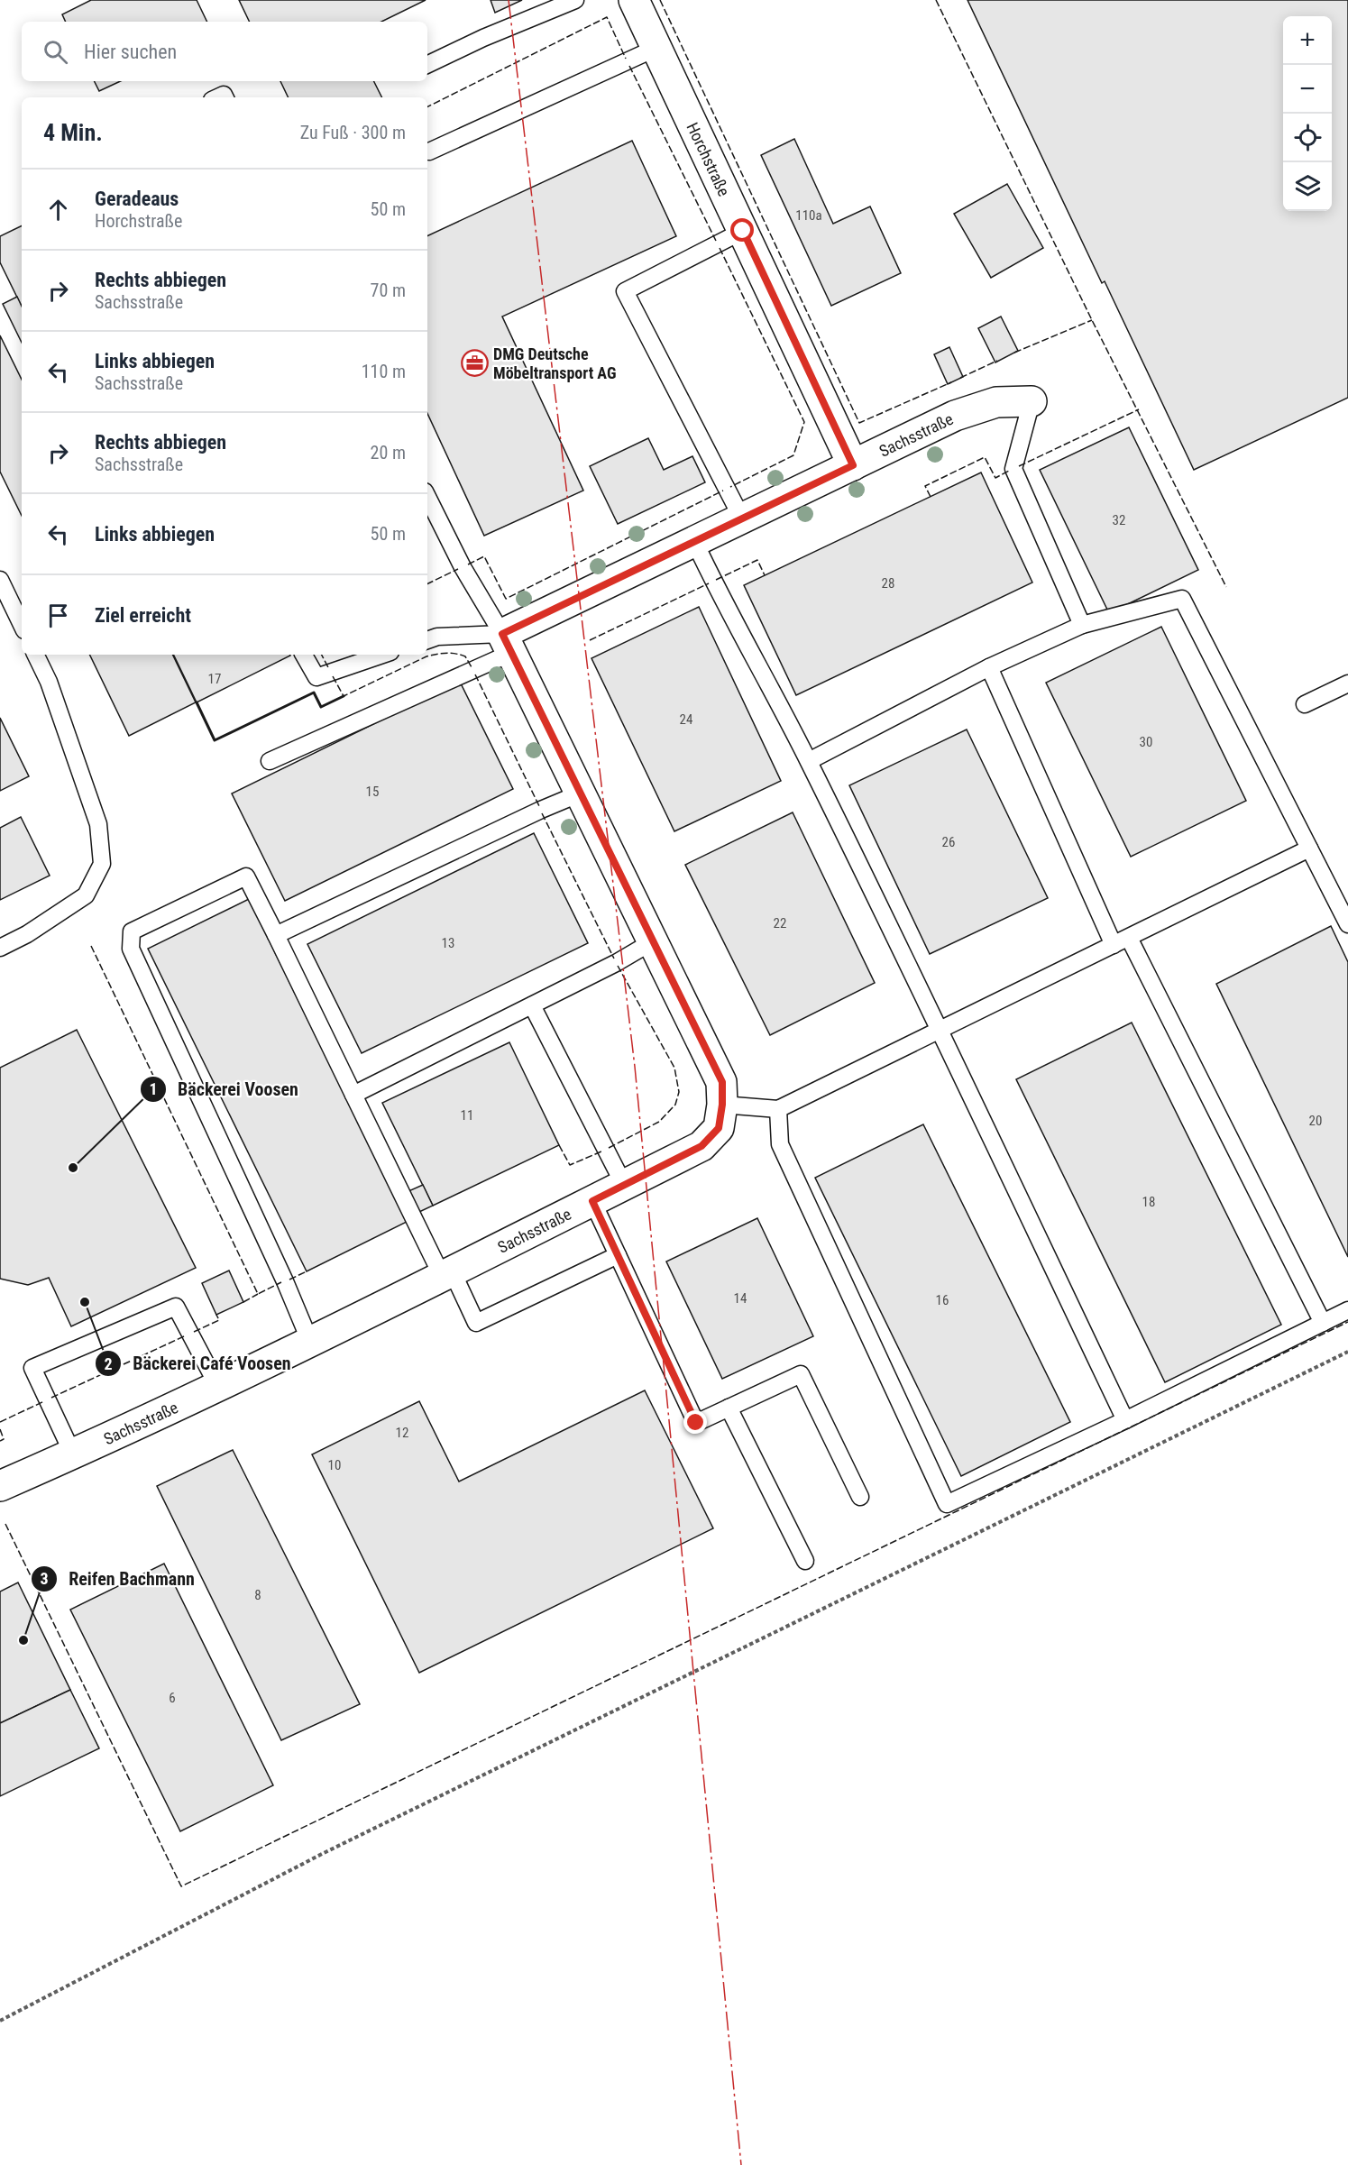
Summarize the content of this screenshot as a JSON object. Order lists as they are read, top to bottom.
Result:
{
  "streets": {
    "street": ["Horchstraße", "Sachsstraße"]
  },
  "crossings": [
    ["Horchstraße", "Sachsstraße"]
  ],
  "places": {
    "office": ["DMG Deutsche Möbeltransport AG"],
    "other": ["Bäckerei Voosen", "Bäckerei Café Voosen", "Reifen Bachmann"]
  },
  "house_numbers": [
    "110a",
    "32",
    "28",
    "17",
    "24",
    "30",
    "15",
    "26",
    "22",
    "13",
    "11",
    "20",
    "18",
    "14",
    "16",
    "12",
    "10",
    "8",
    "6"
  ],
  "page": {
    "map_buttons": ["+", "−"],
    "search": "Hier suchen",
    "heading": ["4 Min.", "Zu Fuß · 300 m"],
    "list": [
      ["Geradeaus", "Horchstraße", "50 m"],
      ["Rechts abbiegen", "Sachsstraße", "70 m"],
      ["Links abbiegen", "Sachsstraße", "110 m"],
      ["Rechts abbiegen", "Sachsstraße", "20 m"],
      ["Links abbiegen", "50 m"],
      "Ziel erreicht"
    ]
  }
}
